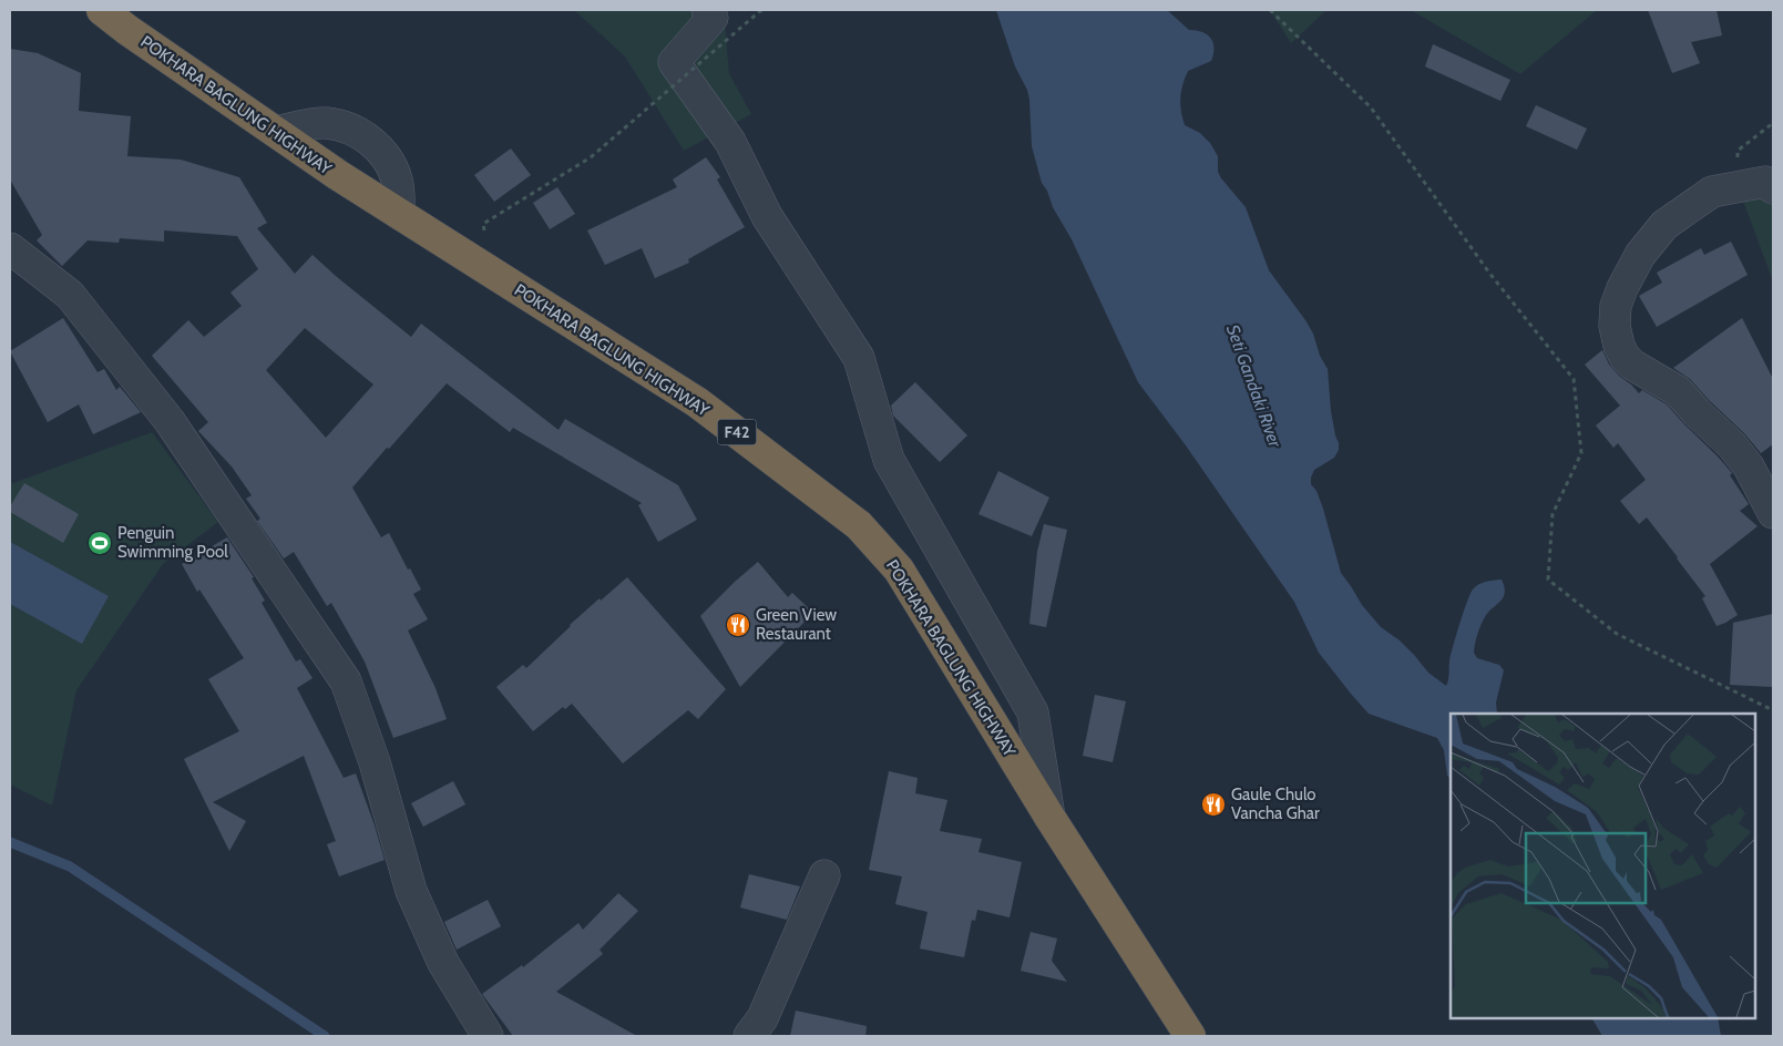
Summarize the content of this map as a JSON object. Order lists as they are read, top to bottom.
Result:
{
  "streets": {
    "highway": ["POKHARA BAGLUNG HIGHWAY", "F42"]
  },
  "water": ["Seti Gandaki River"],
  "places": {
    "sports": ["Penguin Swimming Pool"],
    "restaurant": ["Green View Restaurant", "Gaule Chulo Vancha Ghar"]
  }
}
